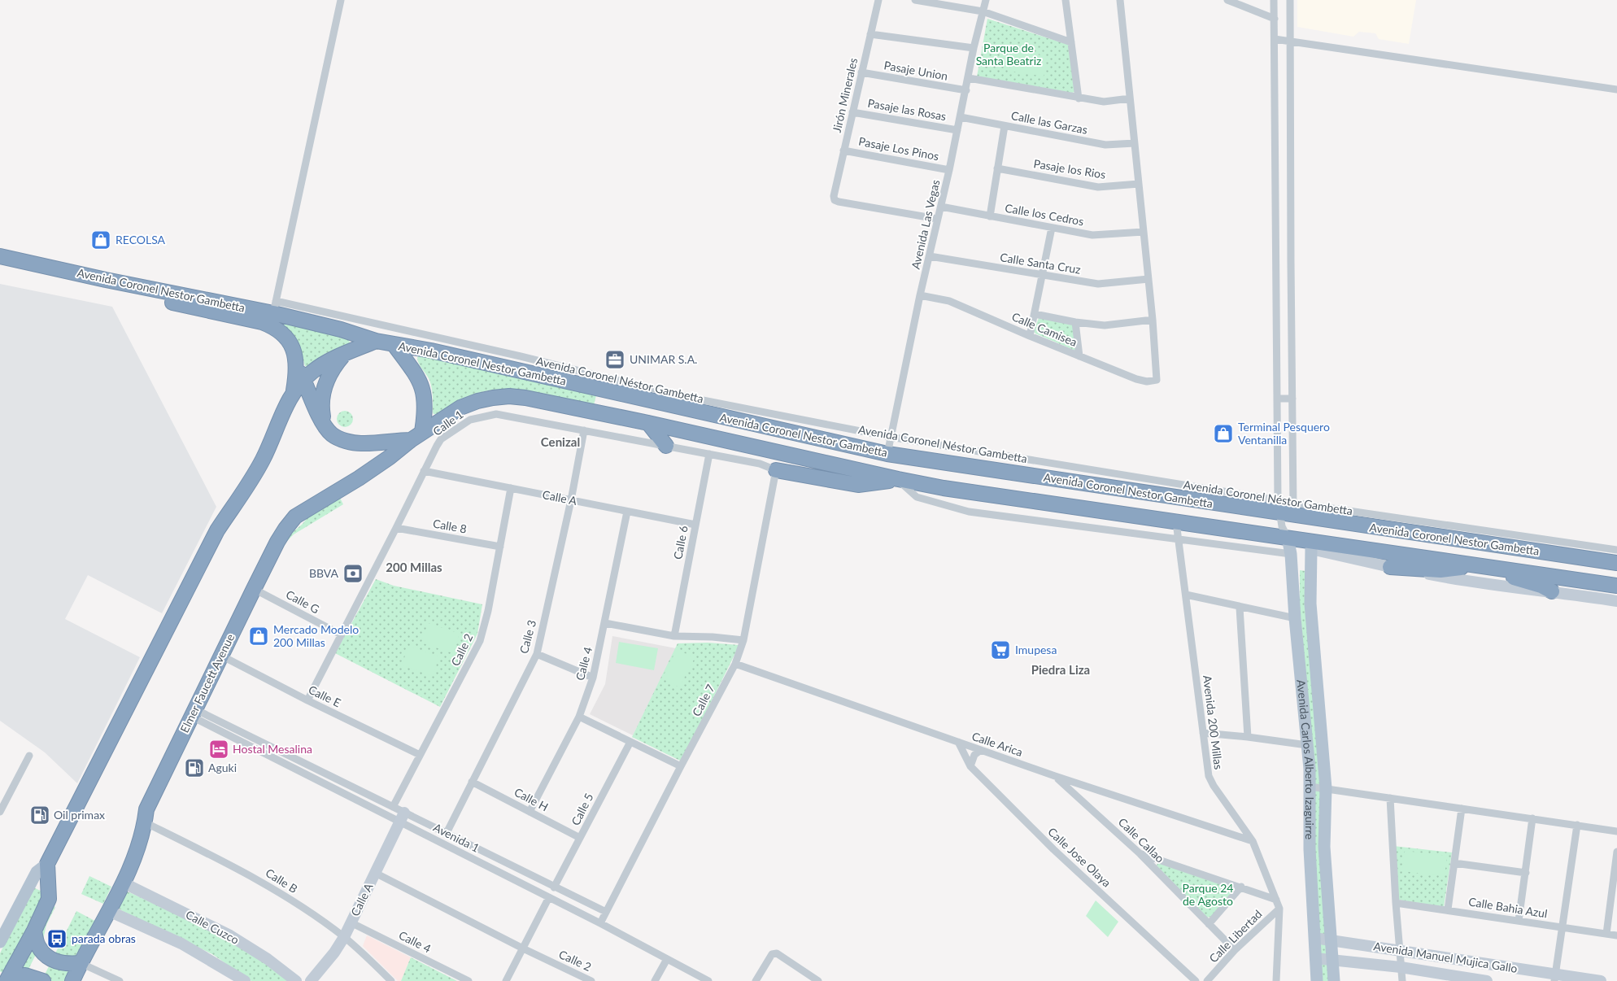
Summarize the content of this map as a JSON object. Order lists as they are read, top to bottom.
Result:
{
  "streets": {
    "highway": ["Avenida Coronel Nestor Gambetta", "Elmer Faucett Avenue"],
    "main road": ["Avenida Carlos Alberto Izaguirre"],
    "street": [
      "Pasaje Union",
      "Jirón Minerales",
      "Pasaje las Rosas",
      "Calle las Garzas",
      "Pasaje Los Pinos",
      "Pasaje los Rios",
      "Calle los Cedros",
      "Avenida Las Vegas",
      "Calle Santa Cruz",
      "Calle Camisea",
      "Avenida Coronel Néstor Gambetta",
      "Calle 1",
      "Calle A",
      "Calle 8",
      "Calle 6",
      "Calle G",
      "Calle 3",
      "Calle 2",
      "Calle 4",
      "Calle E",
      "Calle 7",
      "Avenida 200 Millas",
      "Calle Arica",
      "Calle H",
      "Calle 5",
      "Avenida 1",
      "Calle Callao",
      "Calle Jose Olaya",
      "Calle B",
      "Calle Bahia Azul",
      "Calle Cuzco",
      "Calle Libertad",
      "Avenida Manuel Mujica Gallo"
    ]
  },
  "crossings": [
    ["Pasaje Union", "Jirón Minerales"],
    ["Pasaje Union", "Avenida Las Vegas"],
    ["Jirón Minerales", "Pasaje las Rosas"],
    ["Jirón Minerales", "Pasaje Los Pinos"],
    ["Jirón Minerales", "Avenida Las Vegas"],
    ["Pasaje las Rosas", "Avenida Las Vegas"],
    ["Calle las Garzas", "Avenida Las Vegas"],
    ["Pasaje Los Pinos", "Avenida Las Vegas"],
    ["Calle los Cedros", "Avenida Las Vegas"],
    ["Avenida Las Vegas", "Calle Santa Cruz"],
    ["Avenida Las Vegas", "Avenida Coronel Nestor Gambetta"],
    ["Avenida Las Vegas", "Calle Camisea"],
    ["Avenida Las Vegas", "Avenida Coronel Néstor Gambetta"],
    ["Avenida Coronel Nestor Gambetta", "Avenida Coronel Néstor Gambetta"],
    ["Avenida Coronel Nestor Gambetta", "Elmer Faucett Avenue"],
    ["Avenida Coronel Nestor Gambetta", "Avenida 200 Millas"],
    ["Avenida Coronel Nestor Gambetta", "Avenida Carlos Alberto Izaguirre"],
    ["Calle 1", "Calle A"],
    ["Calle 1", "Calle 8"],
    ["Calle 1", "Calle 6"],
    ["Calle 1", "Calle G"],
    ["Calle 1", "Calle 3"],
    ["Calle 1", "Calle E"],
    ["Calle 1", "Calle 7"],
    ["Calle A", "Calle 6"],
    ["Calle A", "Calle 3"],
    ["Calle A", "Calle 2"],
    ["Calle A", "Calle 4"],
    ["Calle A", "Avenida 1"],
    ["Calle A", "Calle B"],
    ["Calle 8", "Calle 2"],
    ["Calle G", "Elmer Faucett Avenue"],
    ["Calle 3", "Calle H"],
    ["Calle 3", "Avenida 1"],
    ["Calle 2", "Calle E"],
    ["Calle 2", "Avenida 1"],
    ["Calle 4", "Calle H"],
    ["Elmer Faucett Avenue", "Calle E"],
    ["Elmer Faucett Avenue", "Avenida 1"],
    ["Elmer Faucett Avenue", "Calle B"],
    ["Elmer Faucett Avenue", "Calle Cuzco"],
    ["Calle 7", "Calle Arica"],
    ["Calle 7", "Avenida 1"],
    ["Avenida 200 Millas", "Calle Arica"],
    ["Avenida 200 Millas", "Calle Libertad"],
    ["Calle Arica", "Calle Callao"],
    ["Calle Arica", "Calle Jose Olaya"],
    ["Avenida Carlos Alberto Izaguirre", "Avenida Manuel Mujica Gallo"],
    ["Calle H", "Calle 5"],
    ["Calle 5", "Avenida 1"],
    ["Calle Callao", "Calle Libertad"]
  ],
  "districts": ["Cenizal", "200 Millas", "Piedra Liza"],
  "parks": ["Parque de Santa Beatriz", "Parque 24 de Agosto"],
  "places": {
    "shop": ["RECOLSA", "Terminal Pesquero Ventanilla", "Mercado Modelo 200 Millas"],
    "office": ["UNIMAR S.A."],
    "bank": ["BBVA"],
    "supermarket": ["Imupesa"],
    "hotel": ["Hostal Mesalina"],
    "fuel station": ["Aguki", "Oil primax"],
    "bus stop": ["parada obras"]
  }
}
